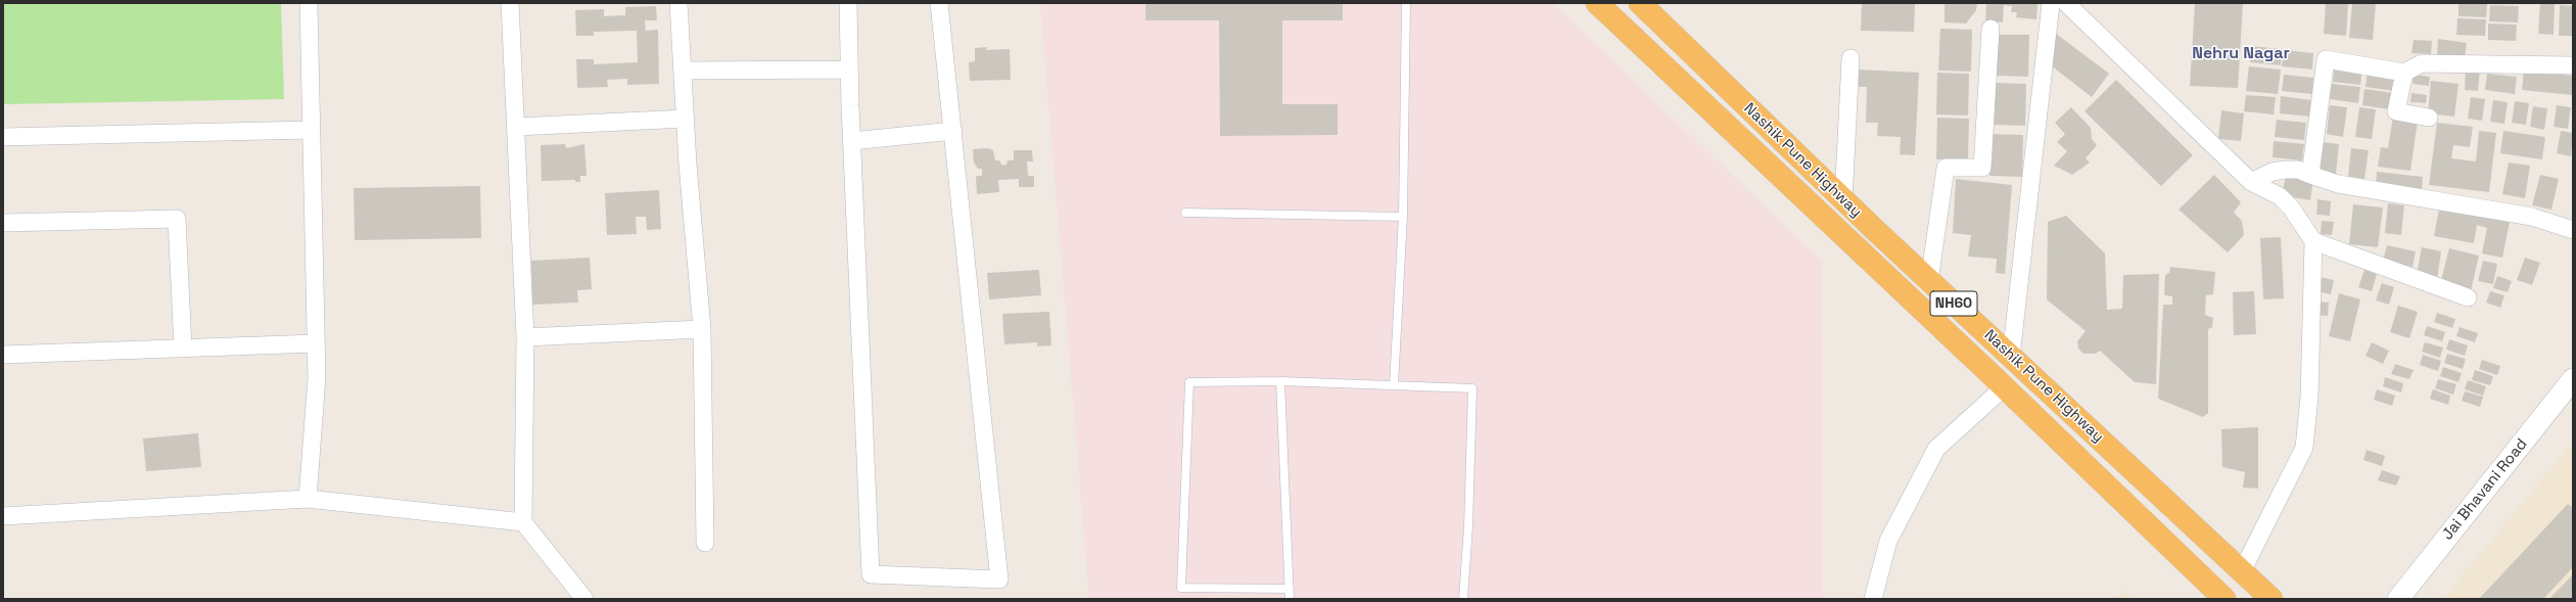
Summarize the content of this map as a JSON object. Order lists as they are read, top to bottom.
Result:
{
  "streets": {
    "highway": ["Nashik Pune Highway", "NH60"],
    "street": ["Jai Bhavani Road"]
  },
  "districts": ["Nehru Nagar"]
}
